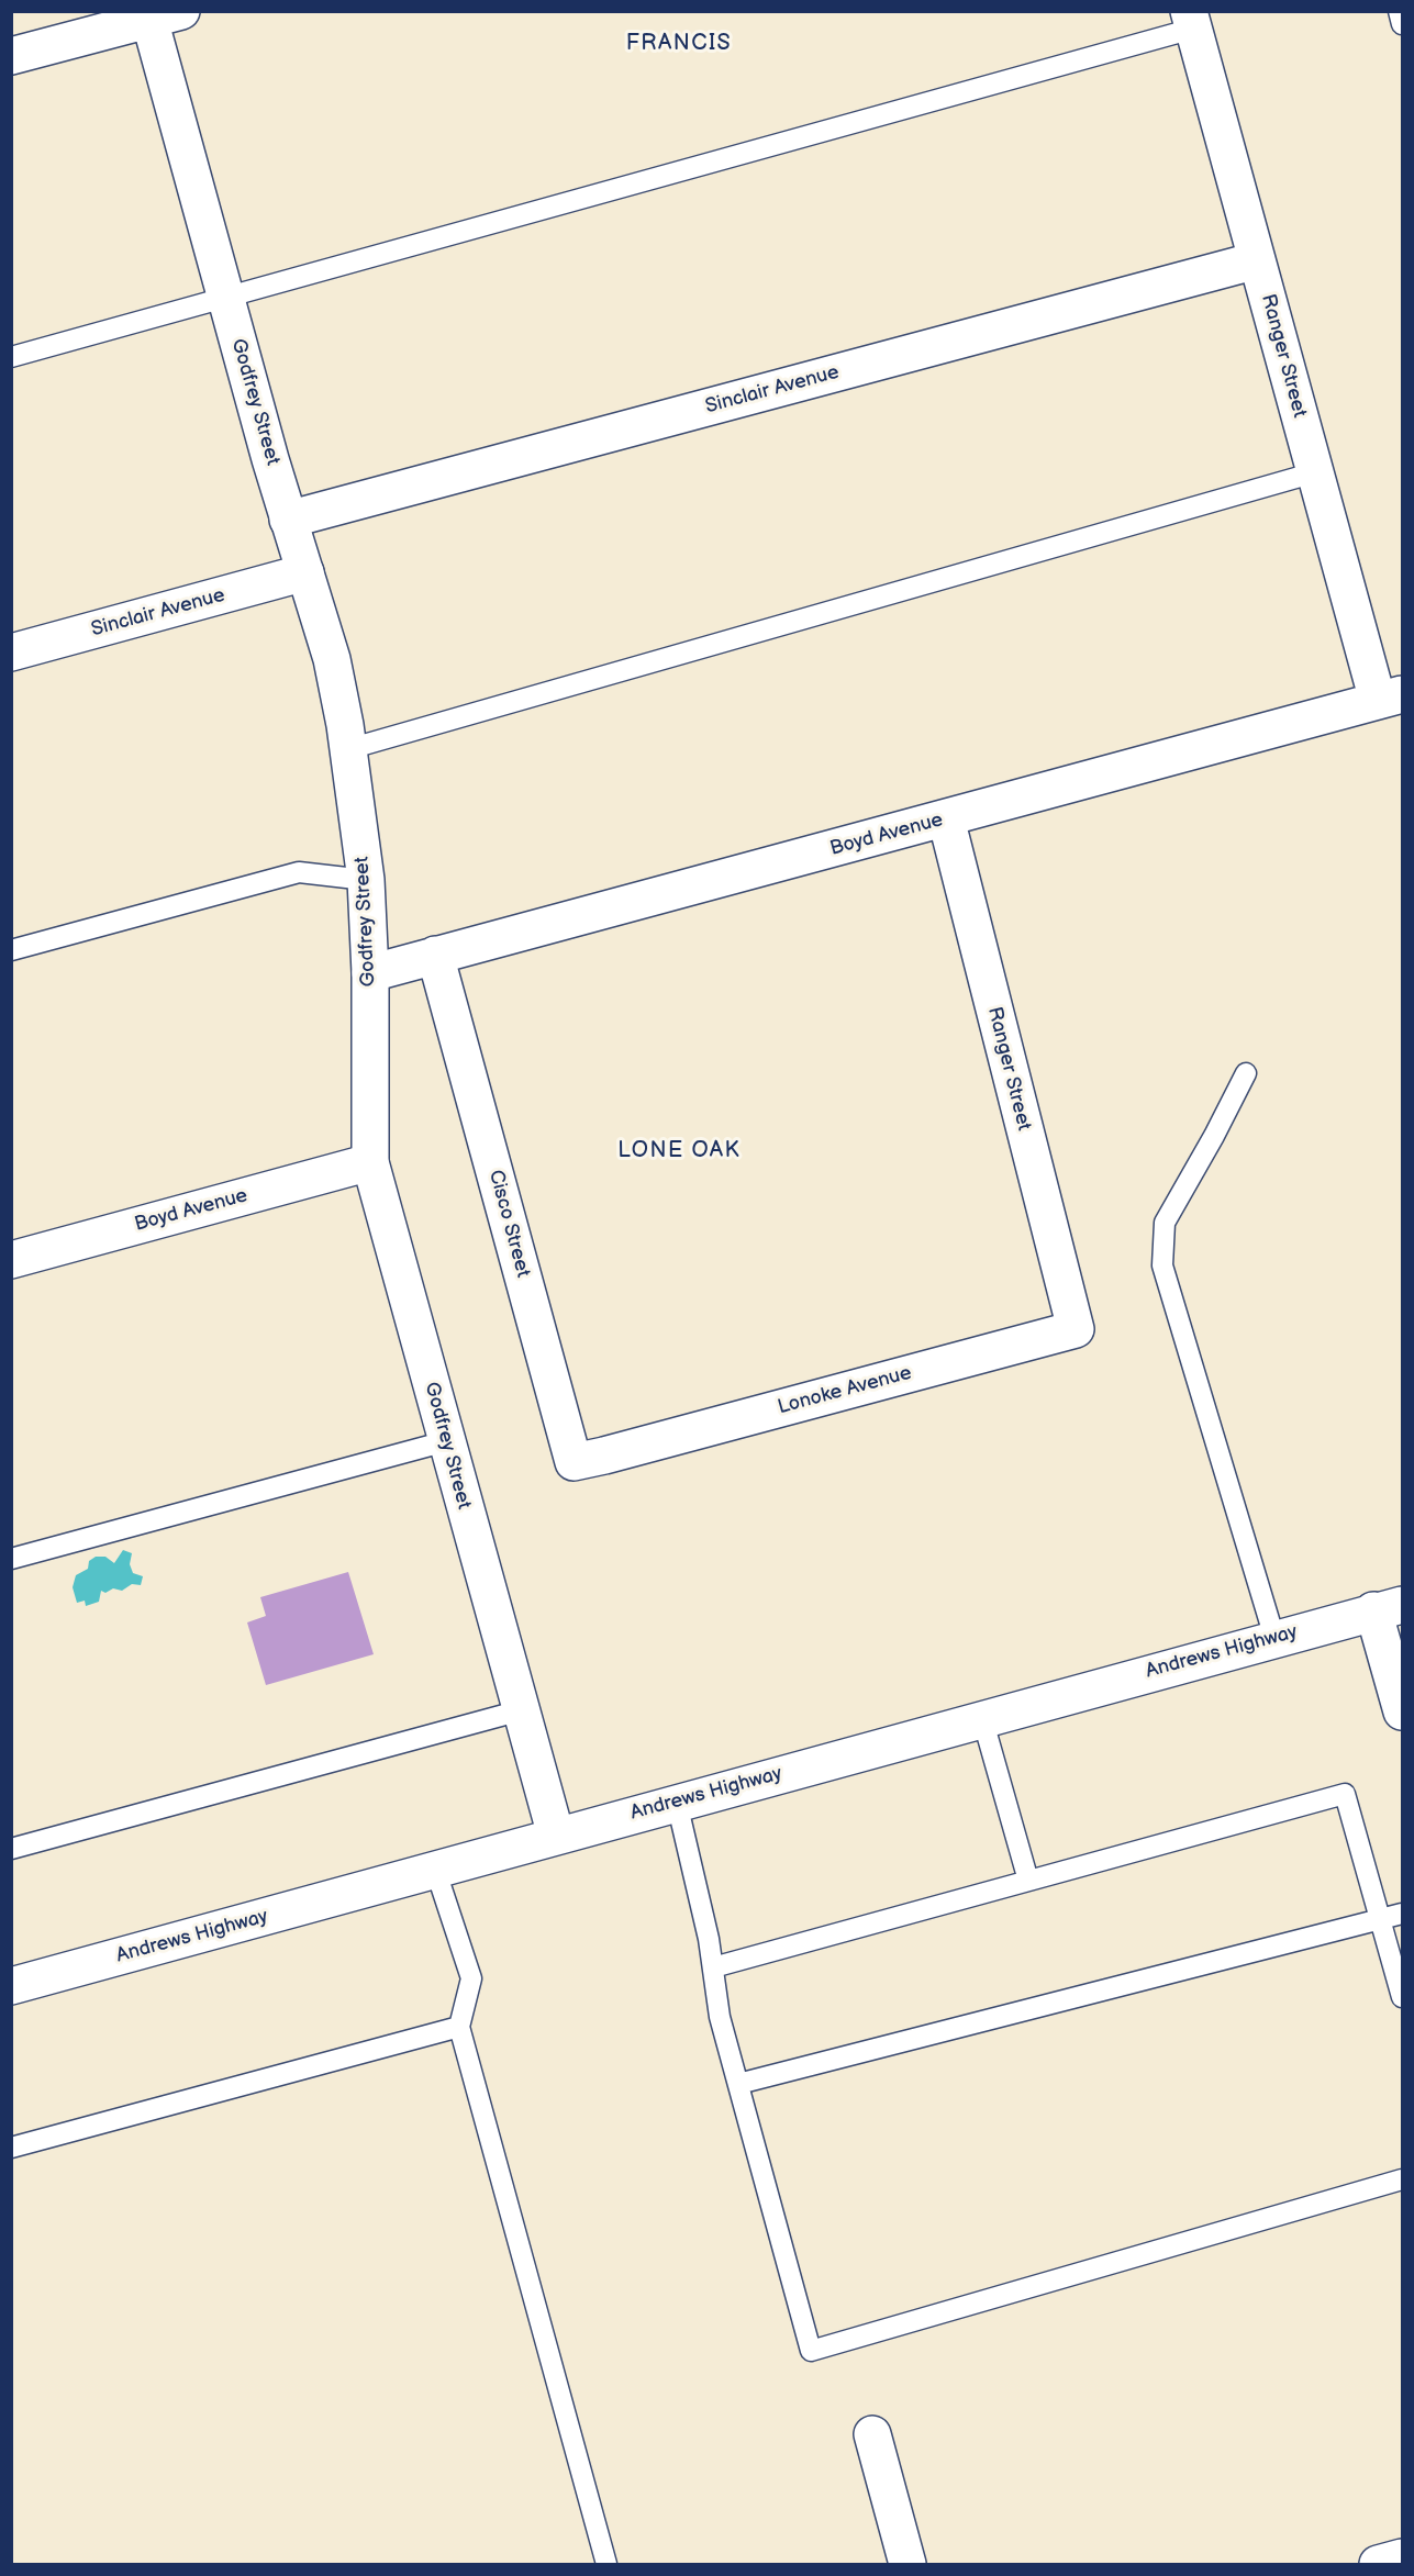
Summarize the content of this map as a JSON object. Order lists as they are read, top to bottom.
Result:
{
  "streets": {
    "street": [
      "Ranger Street",
      "Sinclair Avenue",
      "Godfrey Street",
      "Boyd Avenue",
      "Cisco Street",
      "Lonoke Avenue",
      "Andrews Highway"
    ]
  },
  "crossings": [
    ["Ranger Street", "Sinclair Avenue"],
    ["Ranger Street", "Boyd Avenue"],
    ["Ranger Street", "Lonoke Avenue"],
    ["Sinclair Avenue", "Godfrey Street"],
    ["Godfrey Street", "Boyd Avenue"],
    ["Godfrey Street", "Andrews Highway"],
    ["Boyd Avenue", "Cisco Street"],
    ["Cisco Street", "Lonoke Avenue"]
  ],
  "districts": ["FRANCIS", "LONE OAK"]
}
